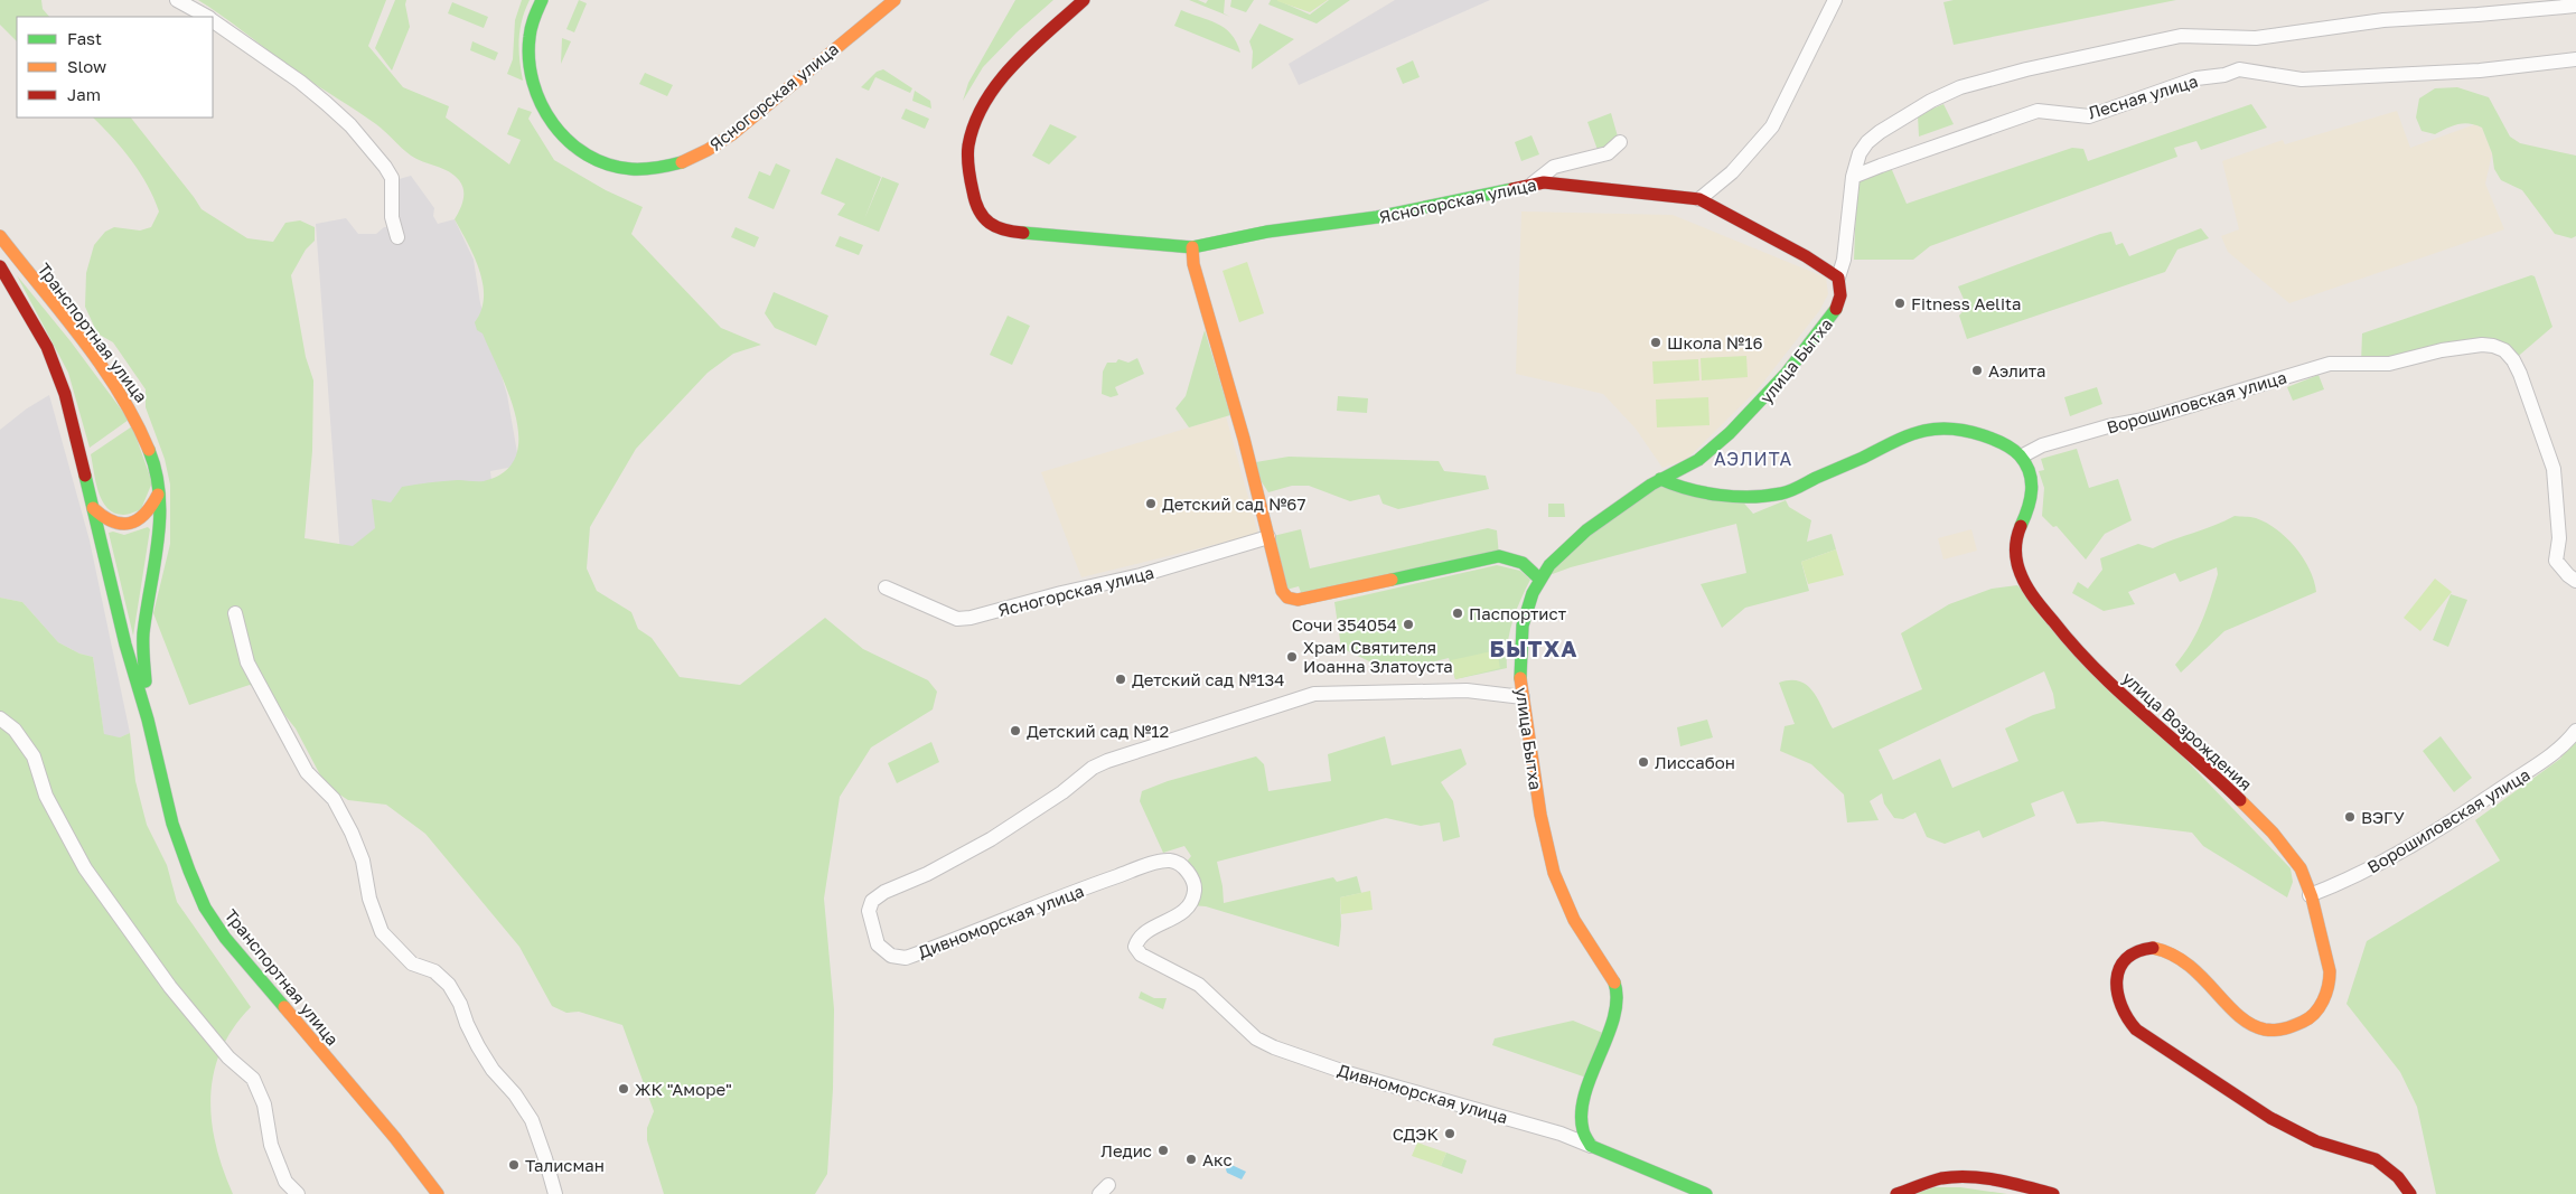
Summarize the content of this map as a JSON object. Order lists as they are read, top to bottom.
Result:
{
  "streets": {
    "street": [
      "Ясногорская улица",
      "Лесная улица",
      "Транспортная улица",
      "улица Бытха",
      "Ворошиловская улица",
      "улица Возрождения",
      "Дивноморская улица"
    ]
  },
  "crossings": [
    ["Ясногорская улица", "улица Бытха"],
    ["Лесная улица", "улица Бытха"],
    ["улица Бытха", "Дивноморская улица"],
    ["Ворошиловская улица", "улица Возрождения"]
  ],
  "districts": ["АЭЛИТА", "БЫТХА"],
  "places": [
    "Fitness Aelita",
    "Школа №16",
    "Аэлита",
    "Детский сад №67",
    "Паспортист",
    "Сочи 354054",
    "Храм Святителя Иоанна Златоуста",
    "Детский сад №134",
    "Детский сад №12",
    "Лиссабон",
    "ВЭГУ",
    "ЖК \"Аморе\"",
    "СДЭК",
    "Ледис",
    "Акс",
    "Талисман"
  ],
  "legend": ["Fast", "Slow", "Jam"]
}
